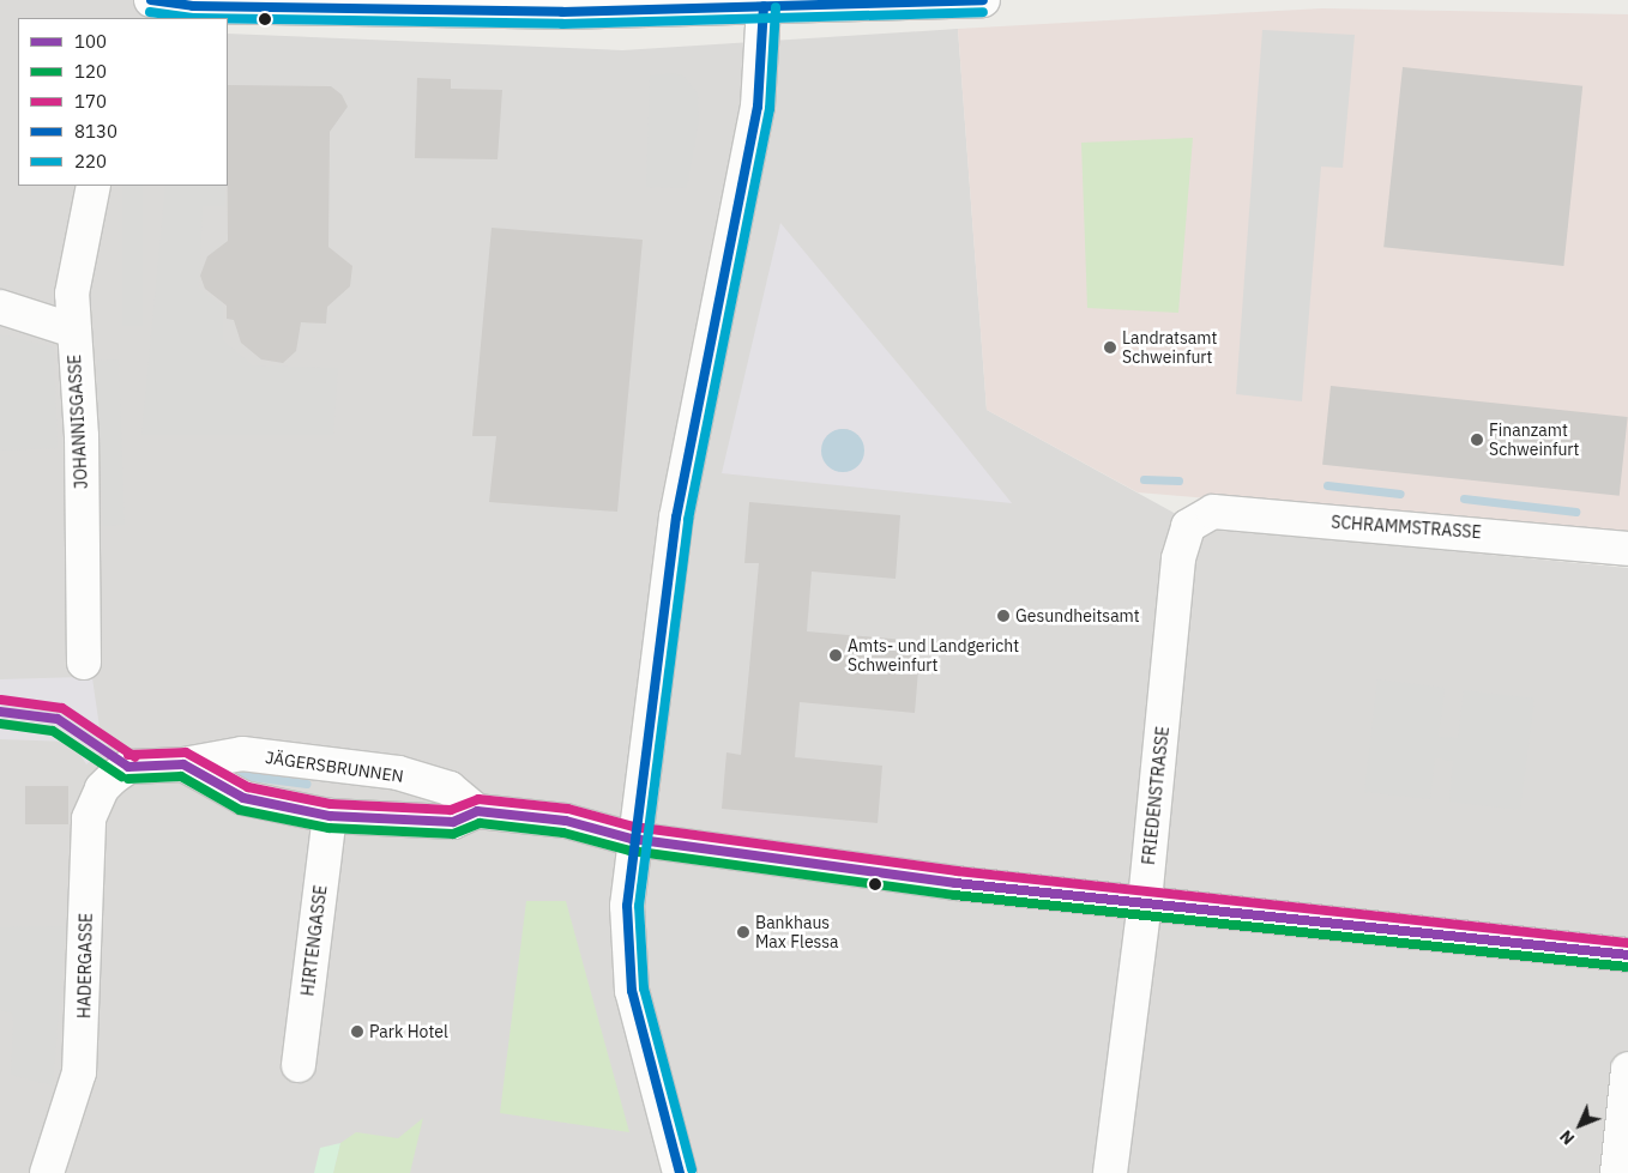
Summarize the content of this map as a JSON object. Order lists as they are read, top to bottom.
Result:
{
  "streets": {
    "street": [
      "JOHANNISGASSE",
      "SCHRAMMSTRASSE",
      "JÄGERSBRUNNEN",
      "FRIEDENSTRASSE",
      "HIRTENGASSE",
      "HADERGASSE"
    ]
  },
  "crossings": [
    ["SCHRAMMSTRASSE", "FRIEDENSTRASSE"],
    ["JÄGERSBRUNNEN", "HADERGASSE"]
  ],
  "places": [
    "Landratsamt Schweinfurt",
    "Finanzamt Schweinfurt",
    "Gesundheitsamt",
    "Amts- und Landgericht Schweinfurt",
    "Bankhaus Max Flessa",
    "Park Hotel"
  ],
  "lines": [
    "transit line 8130",
    "transit line 220",
    "transit line 170",
    "transit line 100",
    "transit line 120"
  ],
  "legend": [
    "100",
    "120",
    "170",
    "8130",
    "220"
  ],
  "north": "bottom left"
}
